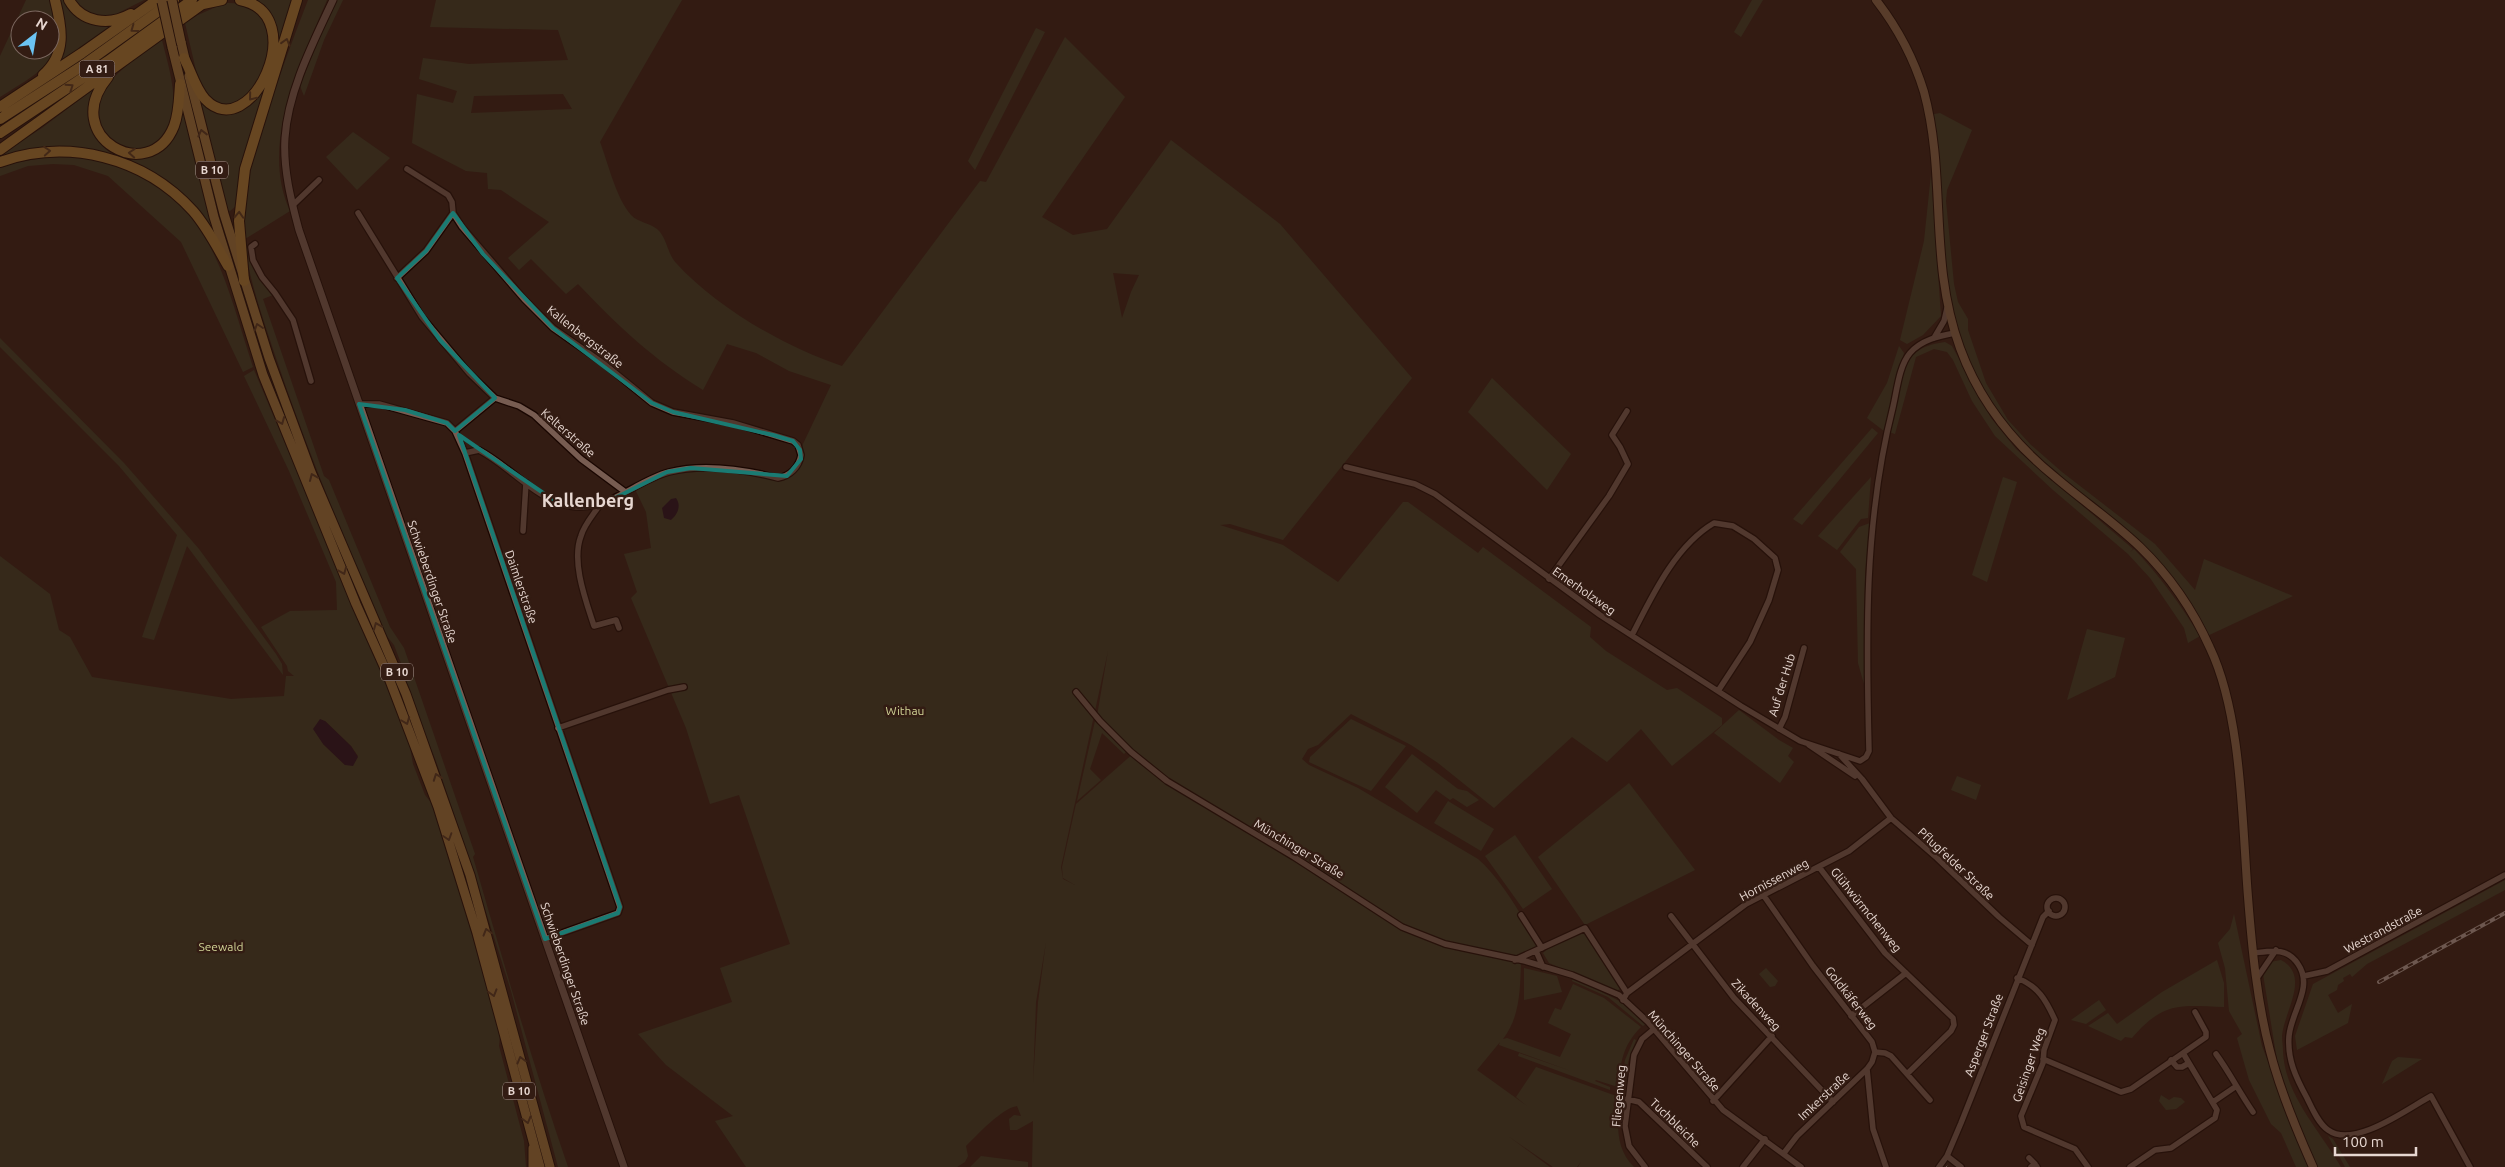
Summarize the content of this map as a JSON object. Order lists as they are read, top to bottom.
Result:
{
  "streets": {
    "highway": ["A 81", "B 10"],
    "street": [
      "Kallenbergstraße",
      "Kelterstraße",
      "Schwieberdinger Straße",
      "Daimlerstraße",
      "Emerholzweg",
      "Auf der Hub",
      "Münchinger Straße",
      "Pflugfelder Straße",
      "Hornissenweg",
      "Glühwürmchenweg",
      "Westrandstraße",
      "Goldkäferweg",
      "Zikadenweg",
      "Asperger Straße",
      "Geisinger Weg",
      "Fliegenweg",
      "Imkerstraße",
      "Tuchbleiche"
    ]
  },
  "crossings": [
    ["A 81", "B 10"],
    ["Kallenbergstraße", "Kelterstraße"],
    ["Schwieberdinger Straße", "Daimlerstraße"],
    ["Emerholzweg", "Auf der Hub"],
    ["Emerholzweg", "Pflugfelder Straße"],
    ["Münchinger Straße", "Hornissenweg"],
    ["Münchinger Straße", "Fliegenweg"],
    ["Münchinger Straße", "Imkerstraße"],
    ["Pflugfelder Straße", "Hornissenweg"],
    ["Pflugfelder Straße", "Asperger Straße"],
    ["Hornissenweg", "Glühwürmchenweg"],
    ["Hornissenweg", "Goldkäferweg"],
    ["Hornissenweg", "Zikadenweg"],
    ["Goldkäferweg", "Imkerstraße"],
    ["Zikadenweg", "Imkerstraße"],
    ["Asperger Straße", "Geisinger Weg"],
    ["Fliegenweg", "Tuchbleiche"]
  ],
  "districts": ["Kallenberg"],
  "parks": ["Withau", "Seewald"],
  "scale_bar": "100 m",
  "north": "top right"
}
